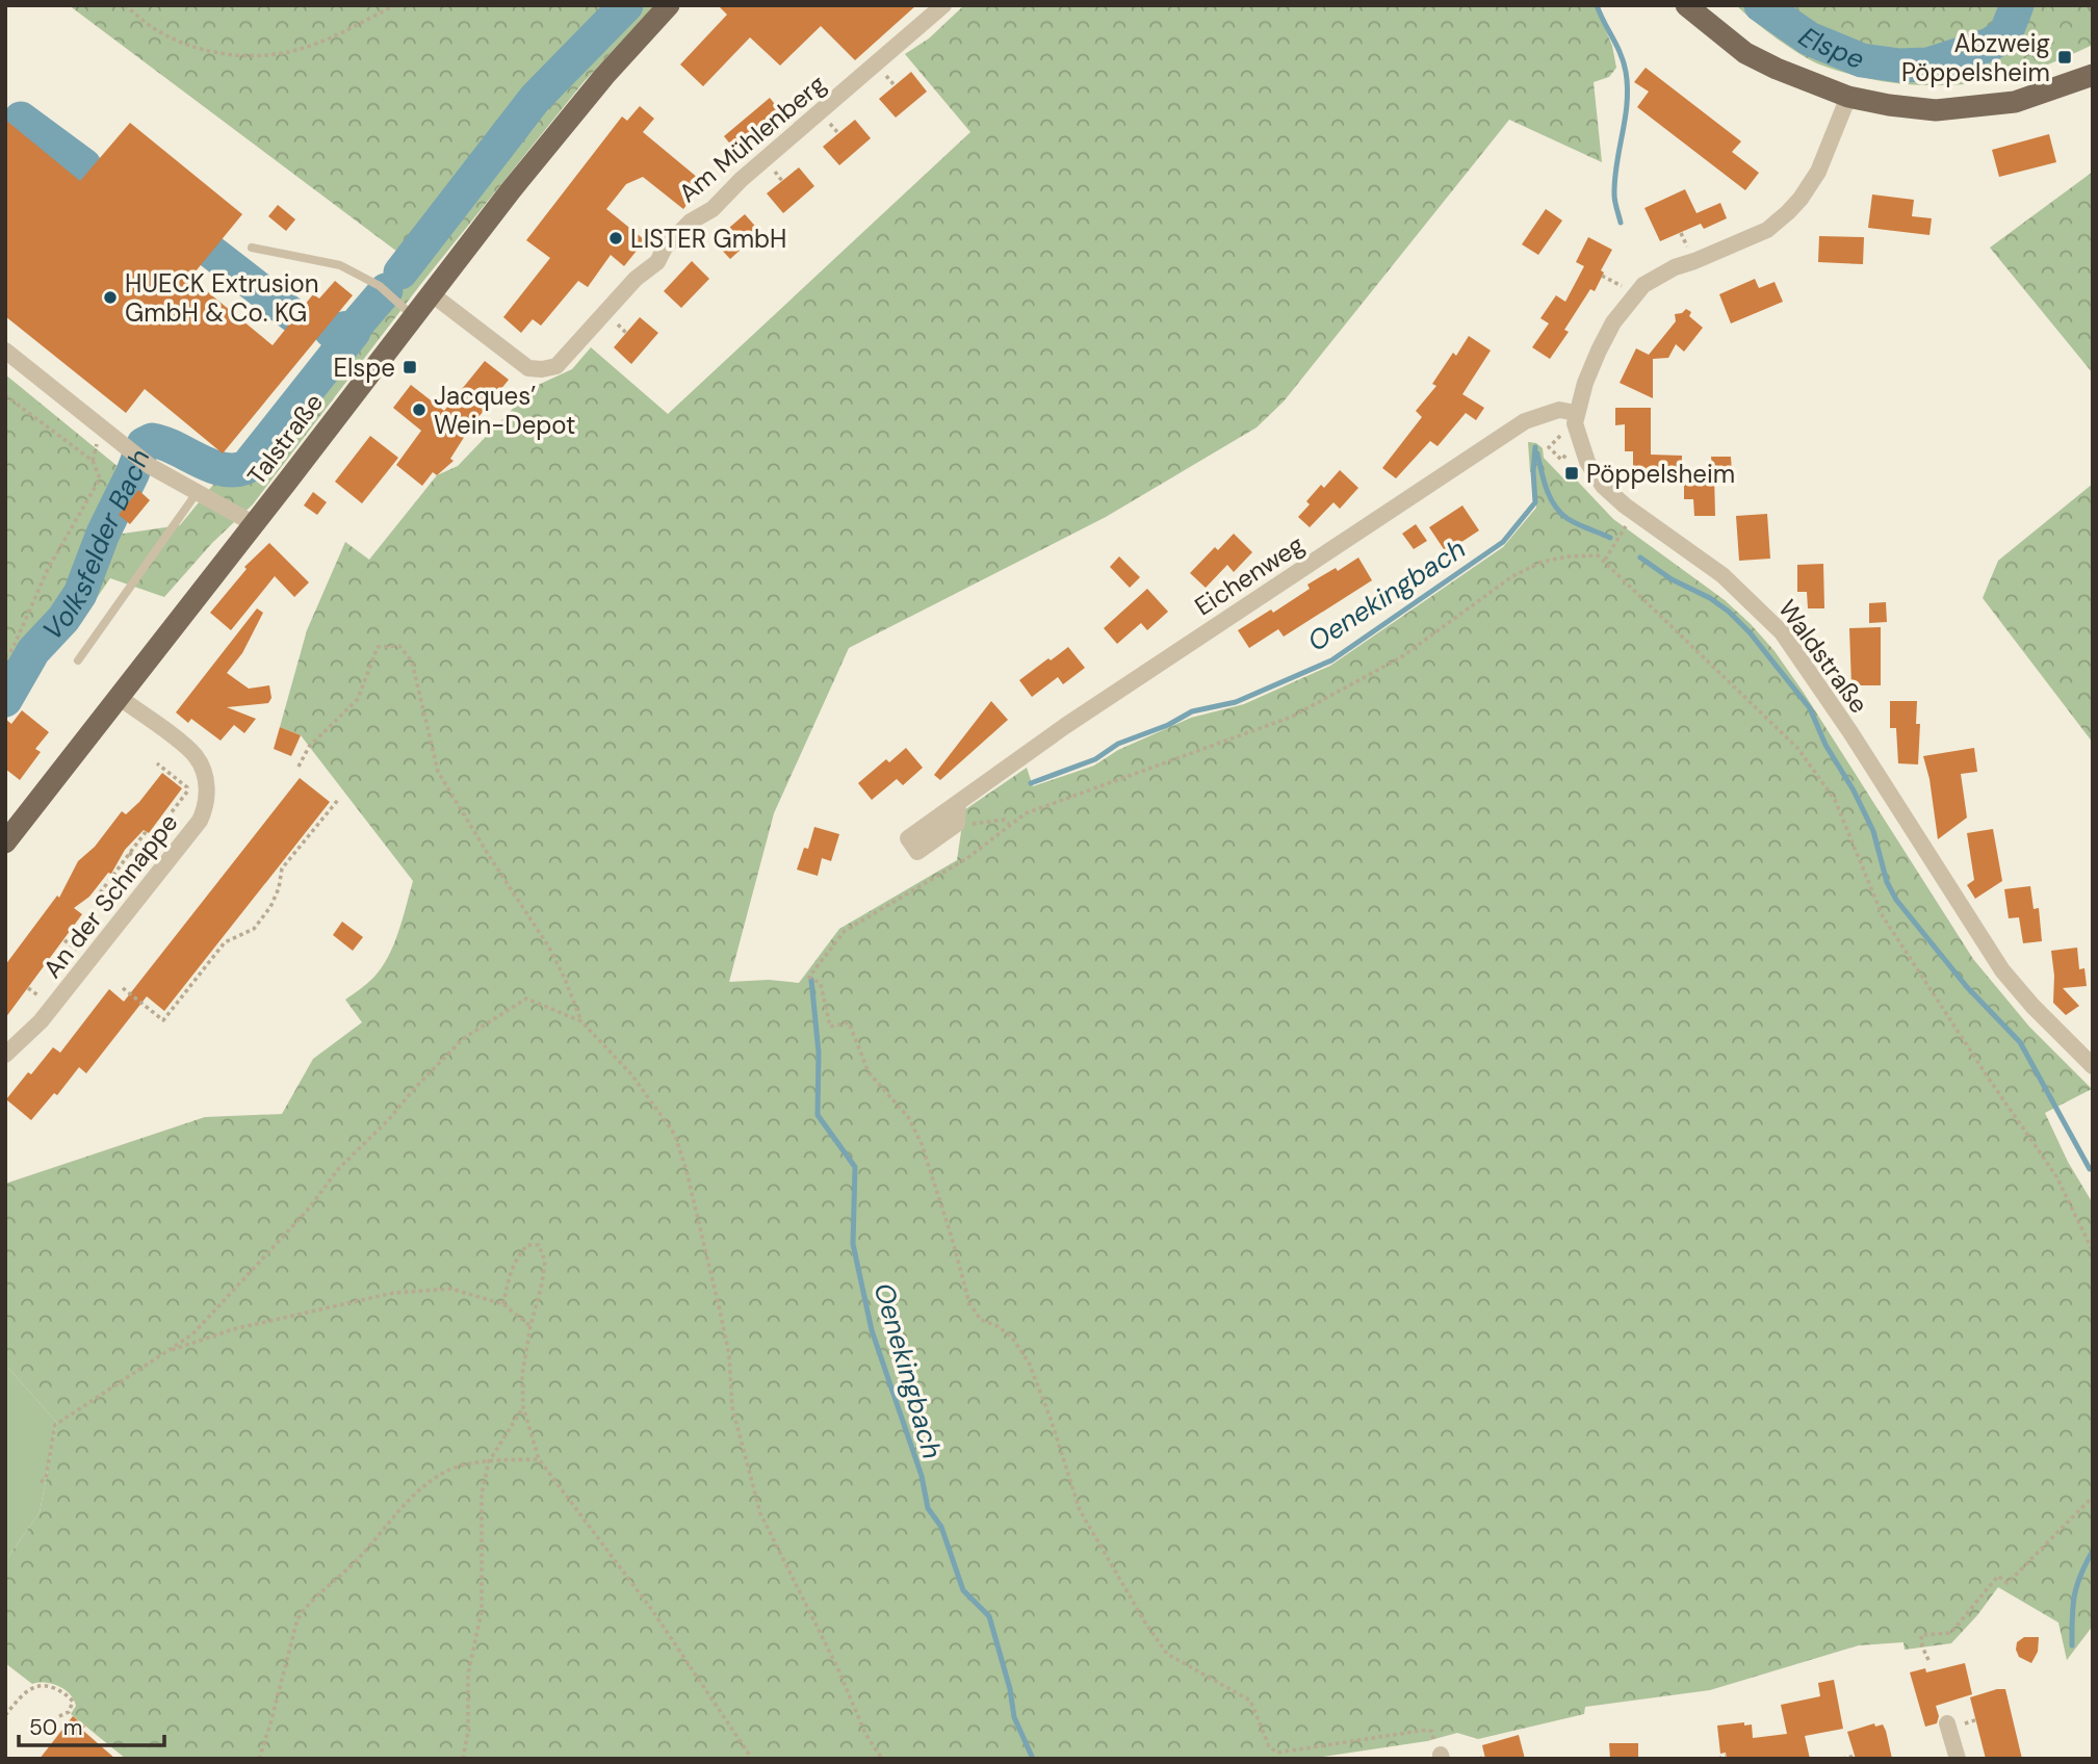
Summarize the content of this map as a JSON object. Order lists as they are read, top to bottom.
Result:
{
  "streets": {
    "main road": ["Talstraße"],
    "street": [
      "Am Mühlenberg",
      "Eichenweg",
      "Waldstraße",
      "An der Schnappe"
    ]
  },
  "crossings": [
    ["Am Mühlenberg", "Talstraße"],
    ["Talstraße", "An der Schnappe"],
    ["Eichenweg", "Waldstraße"]
  ],
  "water": ["Elspe", "Volksfelder Bach", "Oenekingbach"],
  "places": {
    "transit": ["Abzweig Pöppelsheim", "Elspe", "Pöppelsheim"],
    "other": ["LISTER GmbH", "HUECK Extrusion GmbH & Co. KG", "Jacques’ Wein-Depot"]
  },
  "scale_bar": "50 m"
}
